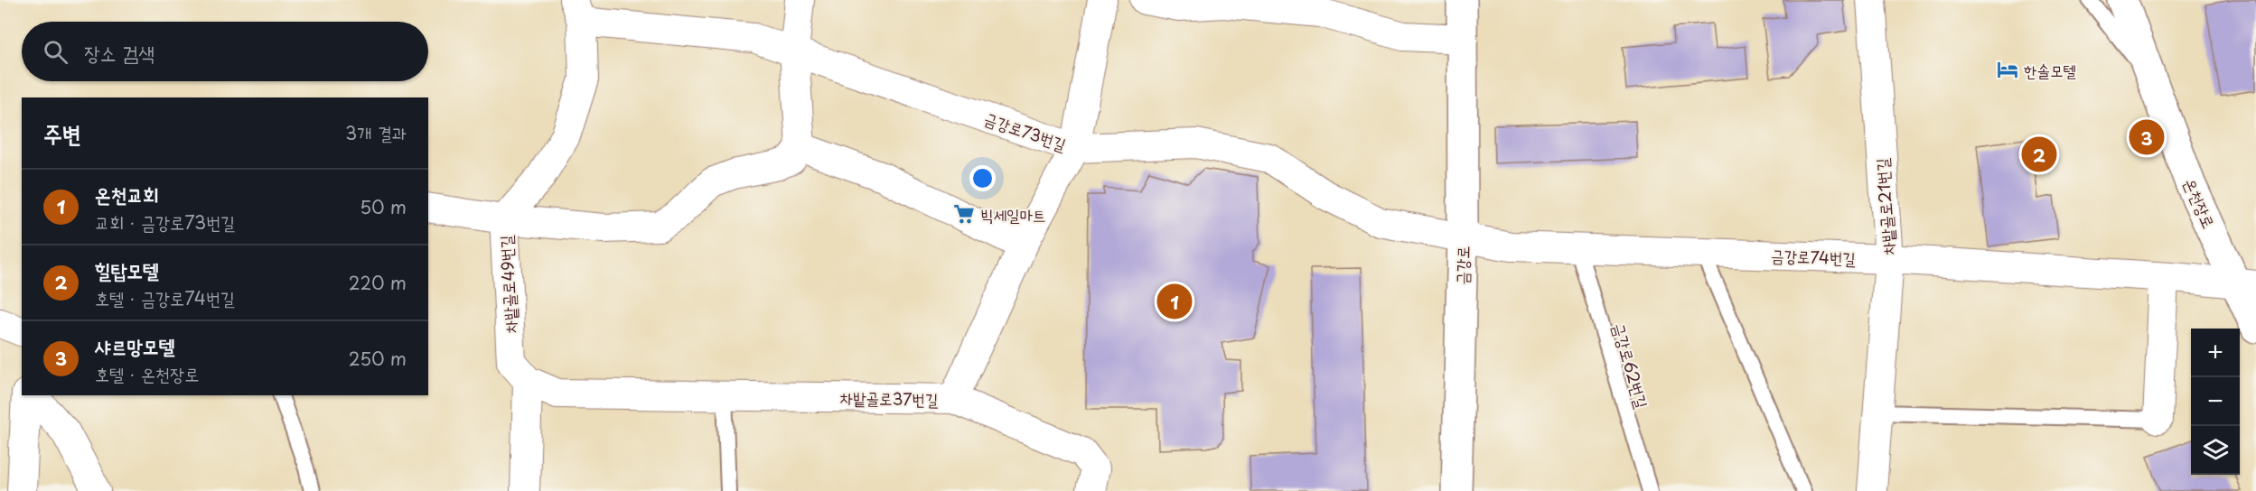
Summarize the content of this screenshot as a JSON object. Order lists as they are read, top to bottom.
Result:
{
  "streets": {
    "street": [
      "금강로73번길",
      "온천장로",
      "차밭골로21번길",
      "금강로74번길",
      "금강로",
      "차밭골로49번길",
      "차밭골로37번길"
    ],
    "lane": ["금강로62번길"]
  },
  "crossings": [
    ["금강로73번길", "금강로74번길"],
    ["금강로73번길", "금강로"],
    ["금강로73번길", "차밭골로49번길"],
    ["금강로73번길", "차밭골로37번길"],
    ["온천장로", "금강로74번길"],
    ["차밭골로21번길", "금강로74번길"],
    ["금강로74번길", "금강로"],
    ["금강로74번길", "금강로62번길"],
    ["차밭골로49번길", "차밭골로37번길"]
  ],
  "places": {
    "hotel": ["한솔모텔"],
    "supermarket": ["빅세일마트"]
  },
  "page": {
    "search": "장소 검색",
    "heading": ["주변", "3개 결과"],
    "pins": ["3", "2", "1"],
    "list": [
      {
        "mark": "1",
        "name": "온천교회",
        "note": "교회 · 금강로73번길",
        "value": "50 m"
      },
      {
        "mark": "2",
        "name": "힐탑모텔",
        "note": "호텔 · 금강로74번길",
        "value": "220 m"
      },
      {
        "mark": "3",
        "name": "샤르망모텔",
        "note": "호텔 · 온천장로",
        "value": "250 m"
      }
    ],
    "map_buttons": ["+", "−"]
  }
}
